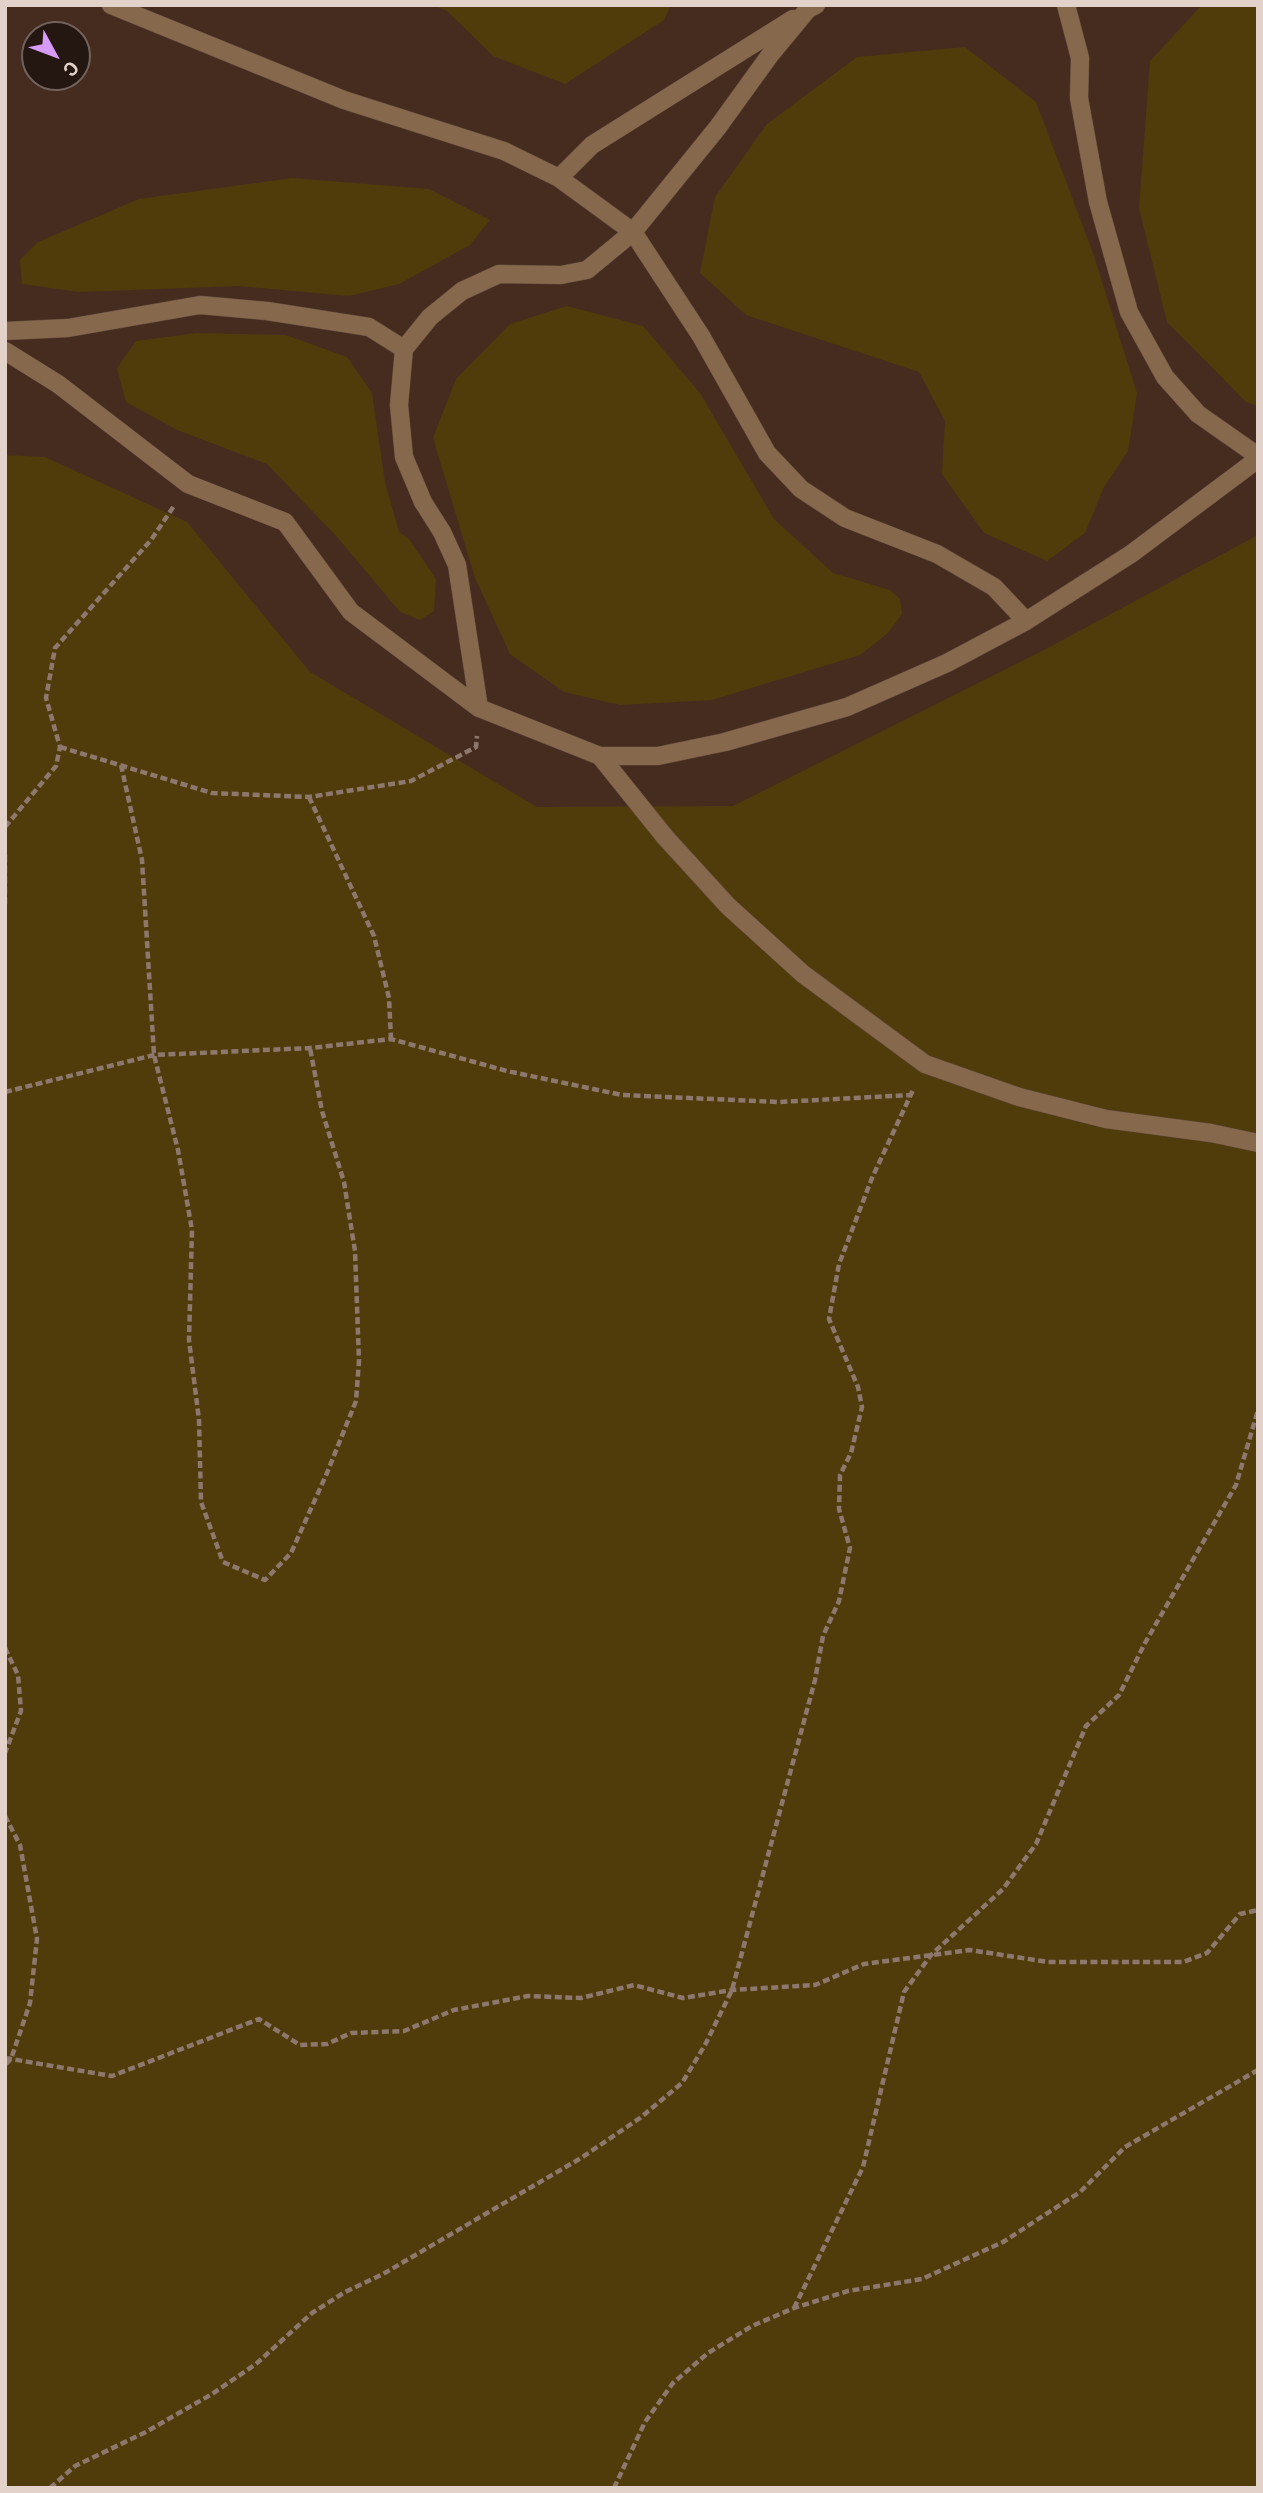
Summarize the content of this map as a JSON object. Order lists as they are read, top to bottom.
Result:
{
  "north": "bottom right"
}
